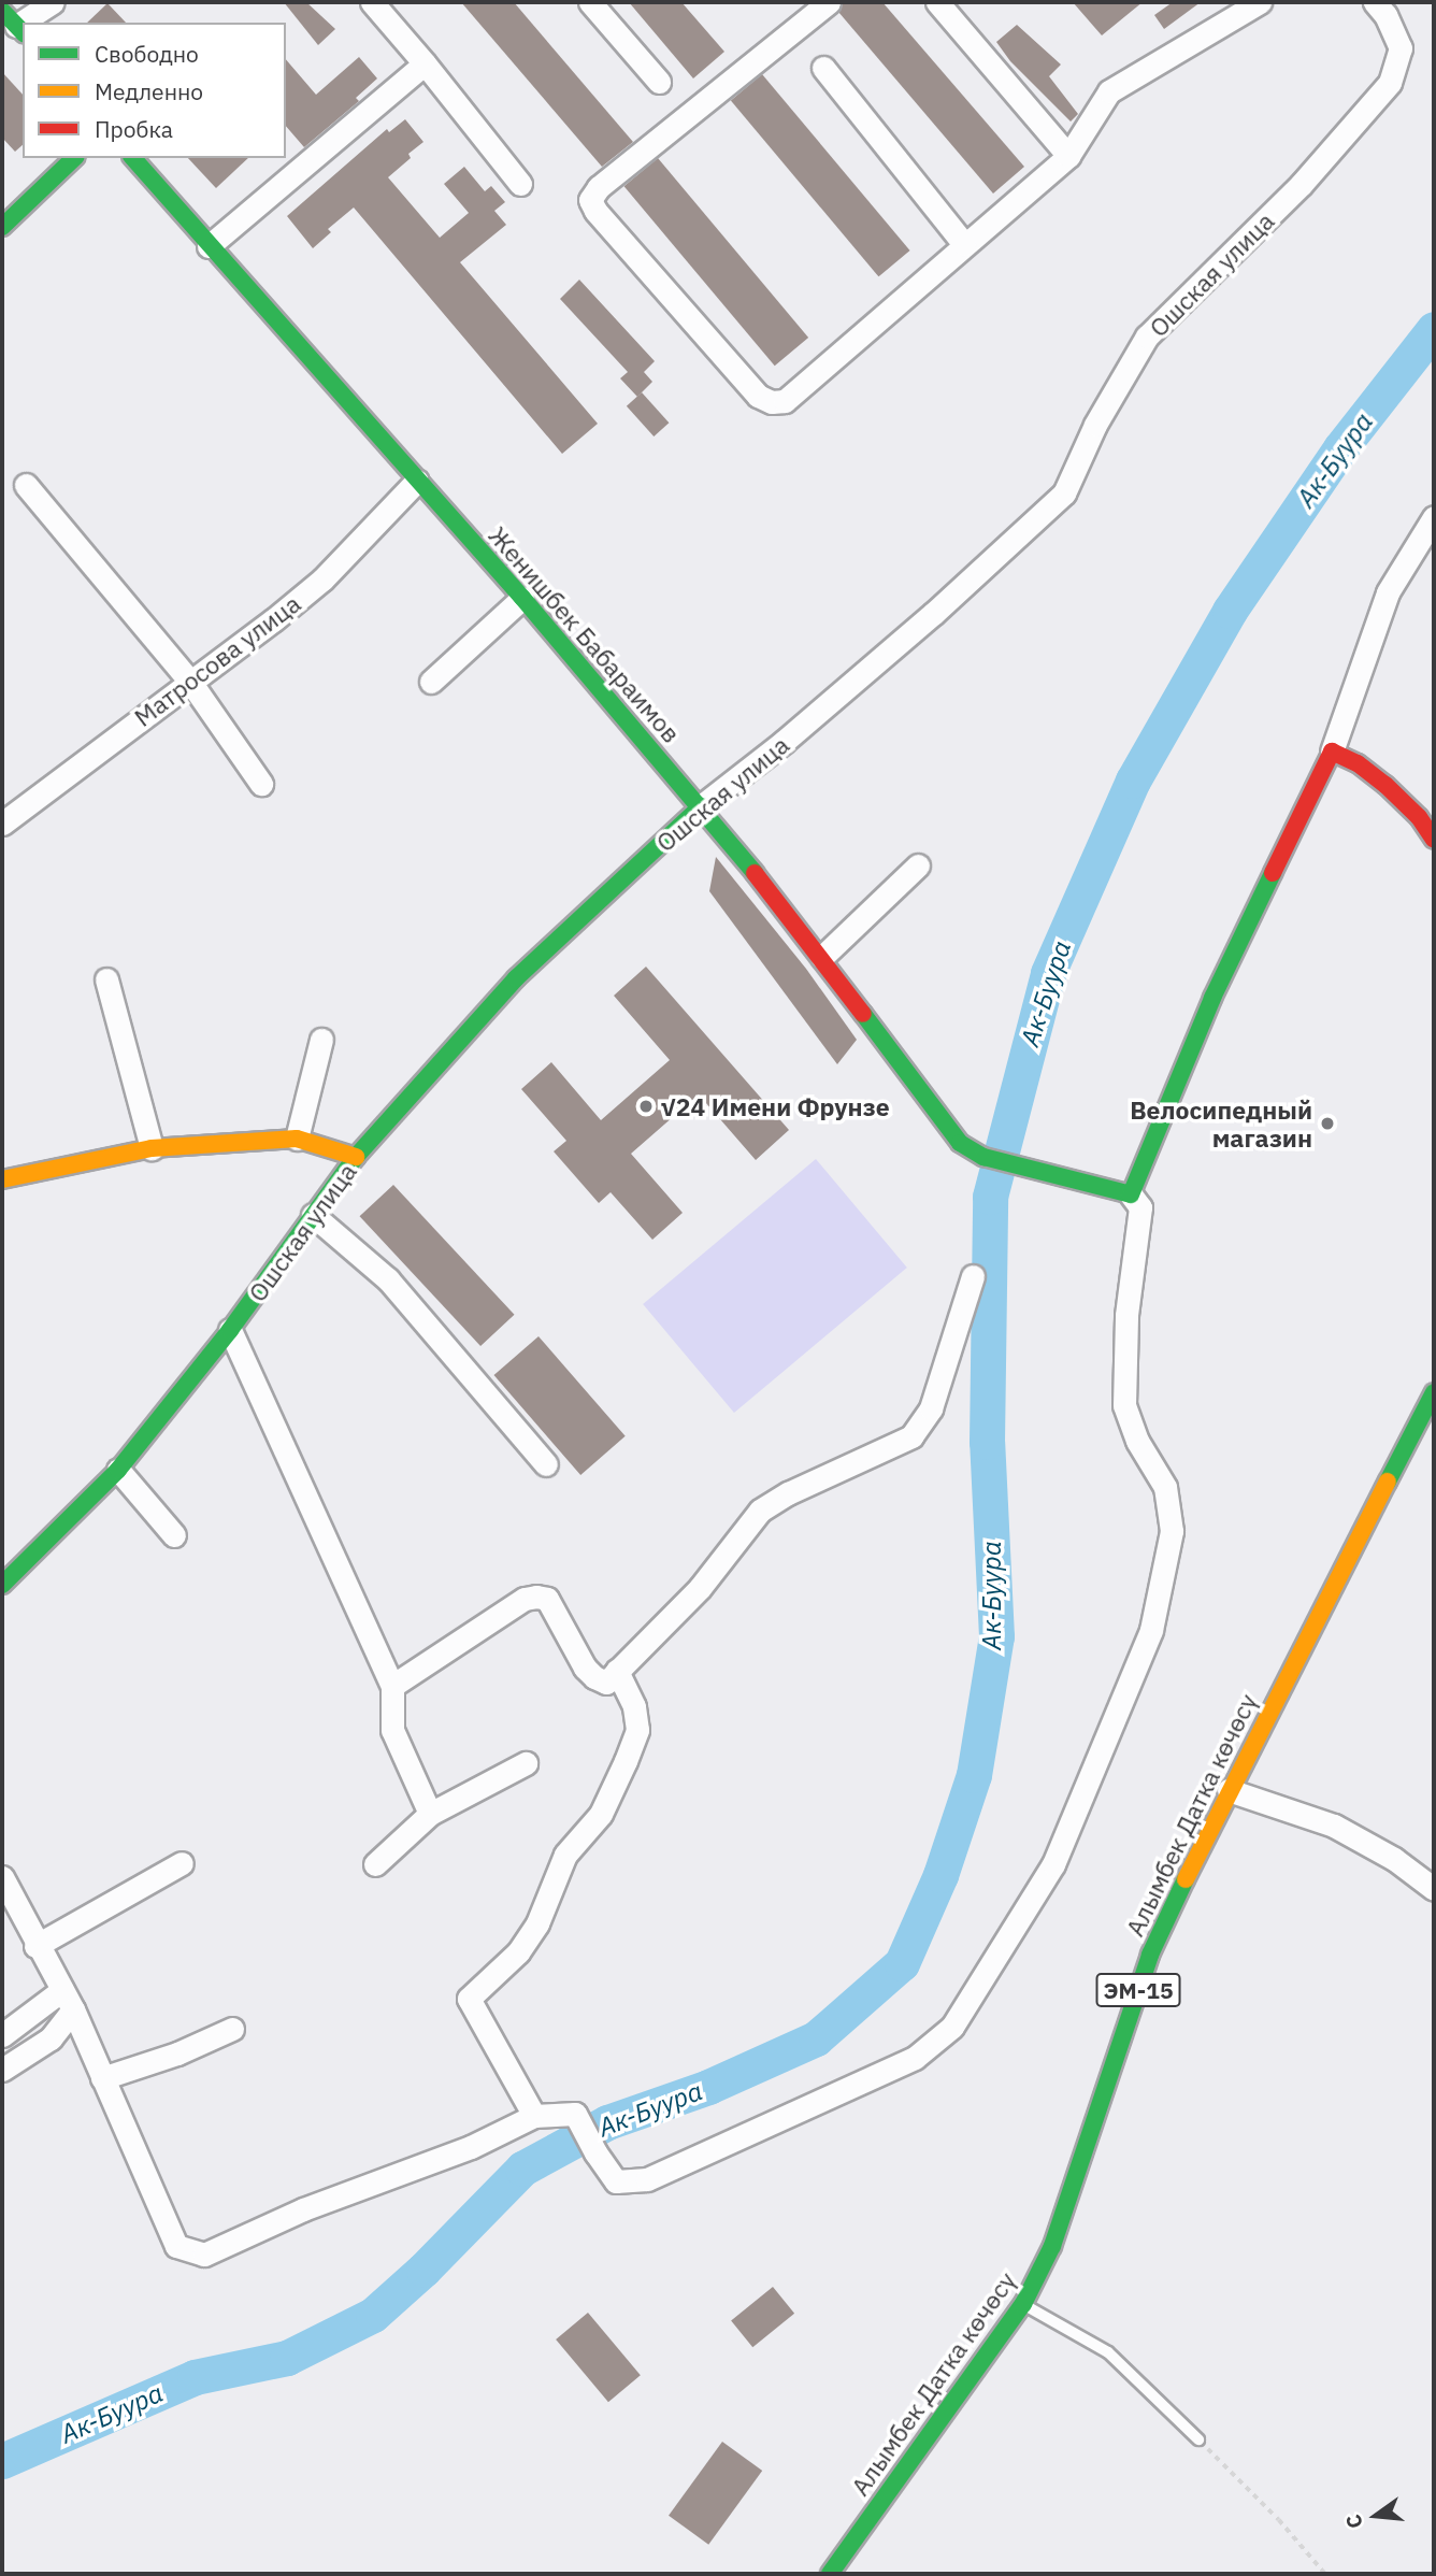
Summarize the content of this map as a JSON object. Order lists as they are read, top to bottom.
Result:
{
  "streets": {
    "main road": [
      "Ошская улица",
      "Женишбек Бабараимов",
      "Алымбек Датка көчөсү",
      "ЭМ-15"
    ],
    "street": ["Матросова улица"]
  },
  "crossings": [
    ["Ошская улица", "Женишбек Бабараимов"],
    ["Женишбек Бабараимов", "Матросова улица"]
  ],
  "water": ["Ак-Буура"],
  "places": ["√24 Имени Фрунзе", "Велосипедный магазин"],
  "legend": ["Свободно", "Медленно", "Пробка"],
  "north": "left"
}
